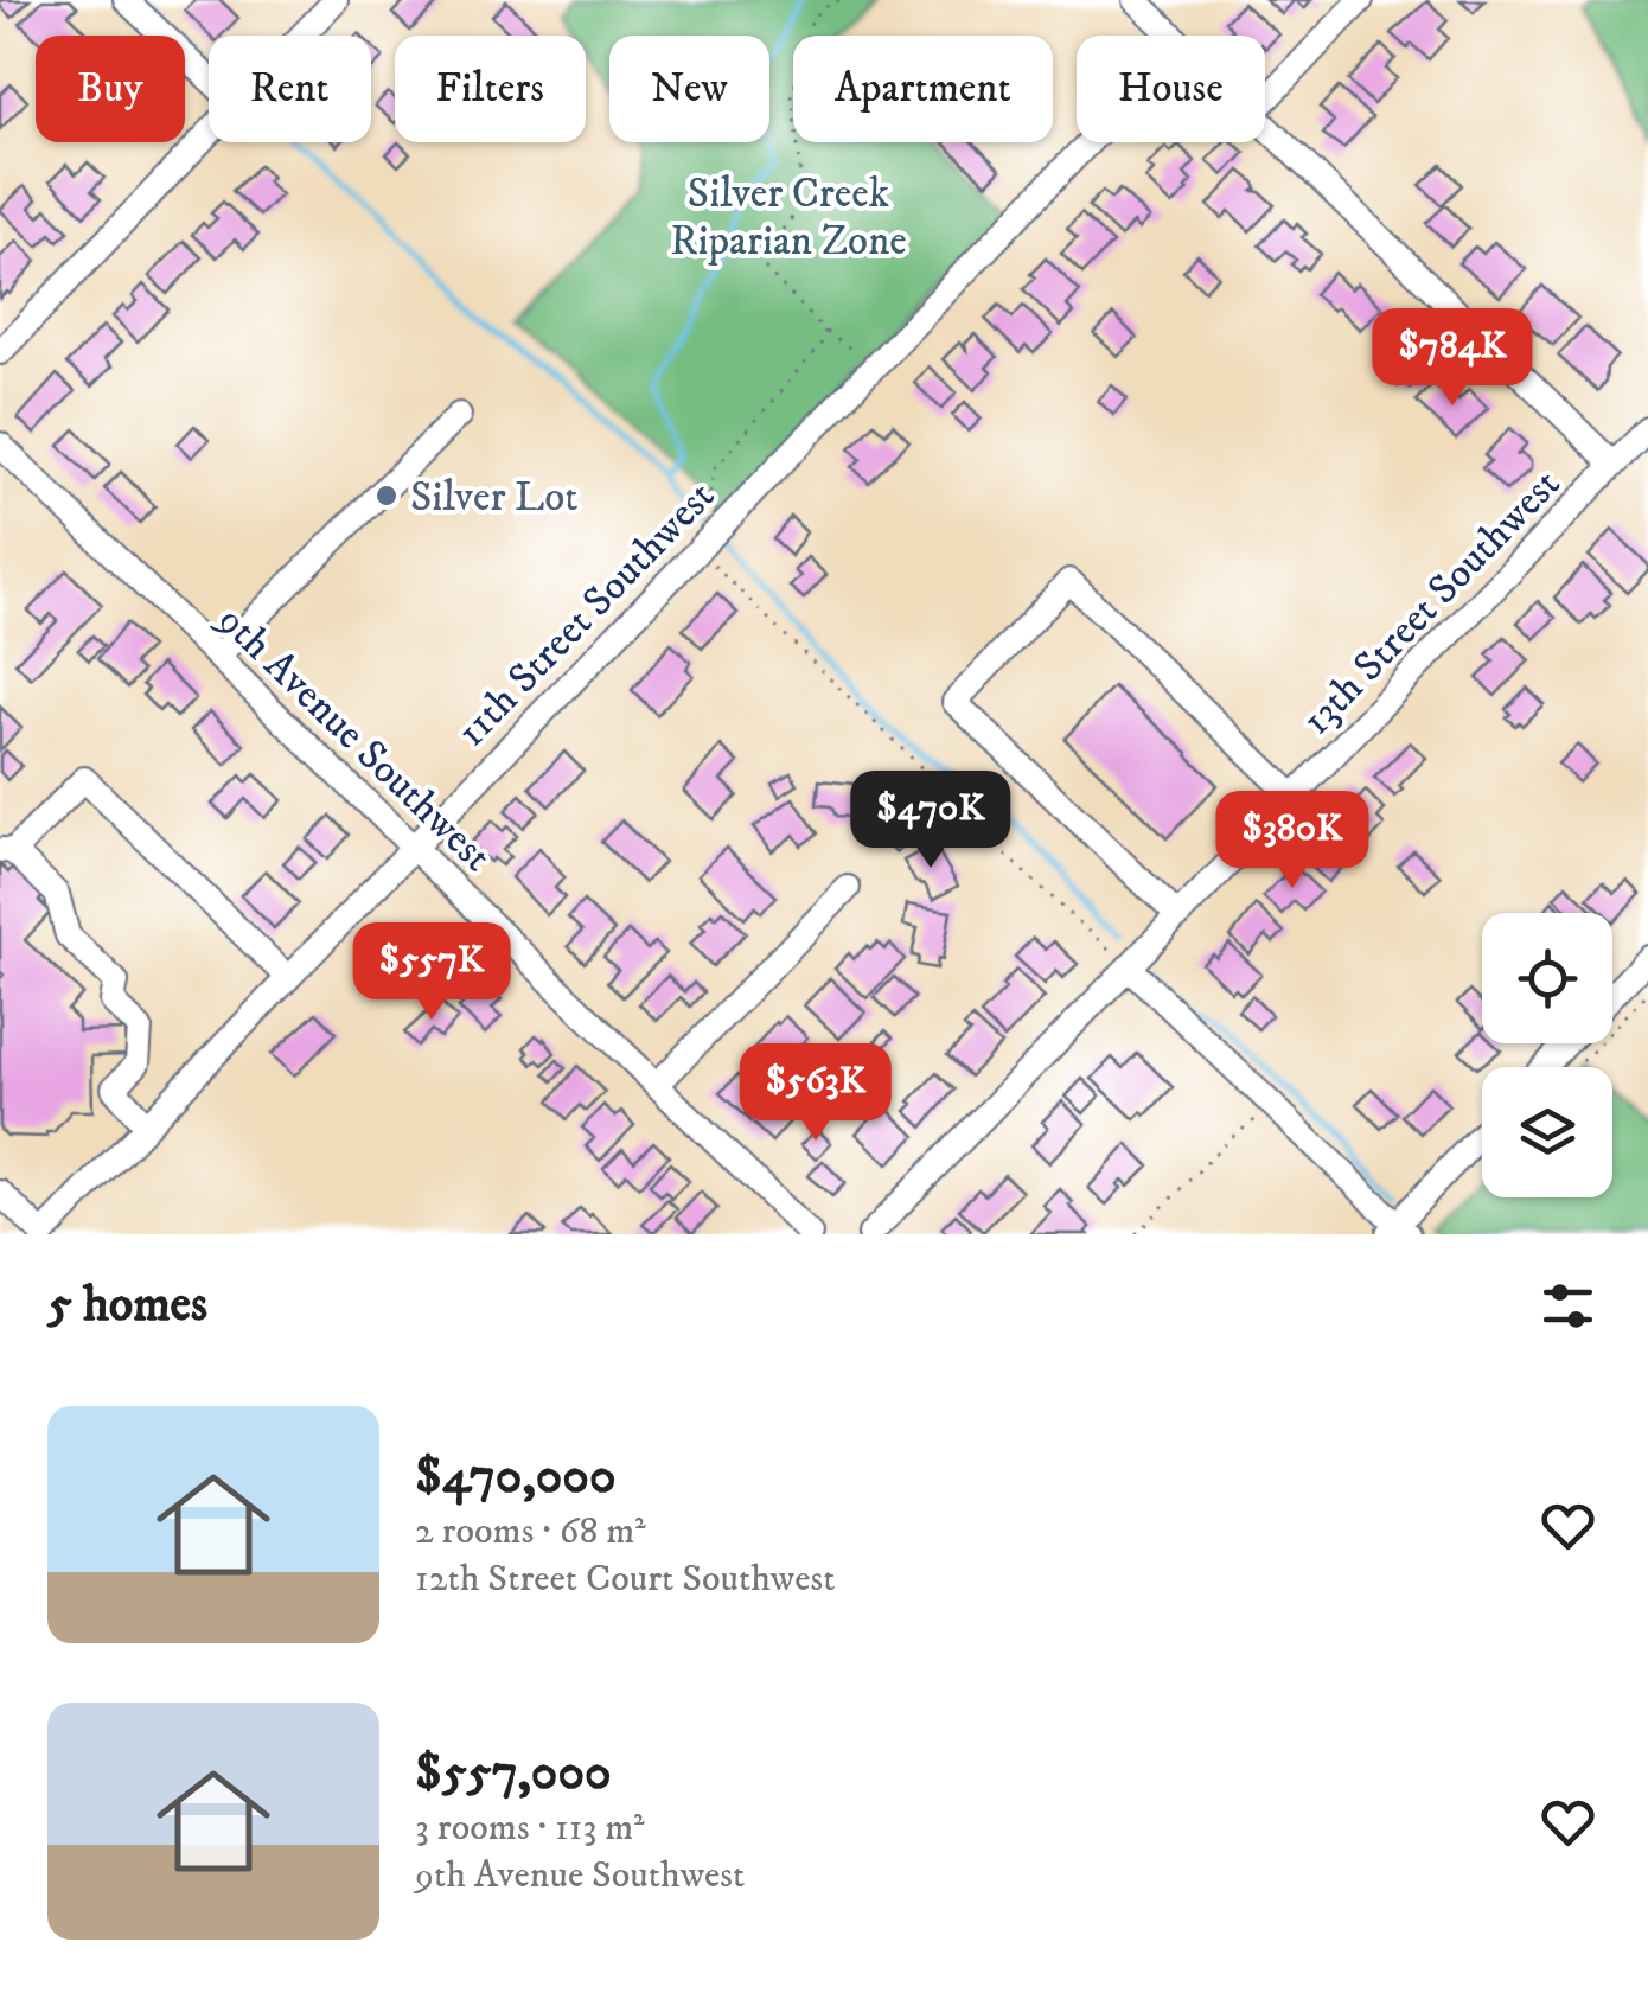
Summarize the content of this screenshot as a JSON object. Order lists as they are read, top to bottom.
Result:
{
  "streets": {
    "street": ["13th Street Southwest", "11th Street Southwest", "9th Avenue Southwest"]
  },
  "crossings": [
    ["11th Street Southwest", "9th Avenue Southwest"]
  ],
  "parks": ["Silver Creek Riparian Zone"],
  "places": ["Silver Lot"],
  "page": {
    "chip": [
      "Buy",
      "Rent",
      "Filters",
      "New",
      "Apartment",
      "House"
    ],
    "price": [
      "$784K",
      "$470K",
      "$380K",
      "$557K",
      "$563K"
    ],
    "heading": "5 homes",
    "list": [
      {
        "name": "$470,000",
        "note": "2 rooms · 68 m² · 12th Street Court Southwest"
      },
      {
        "name": "$557,000",
        "note": "3 rooms · 113 m² · 9th Avenue Southwest"
      }
    ]
  }
}
